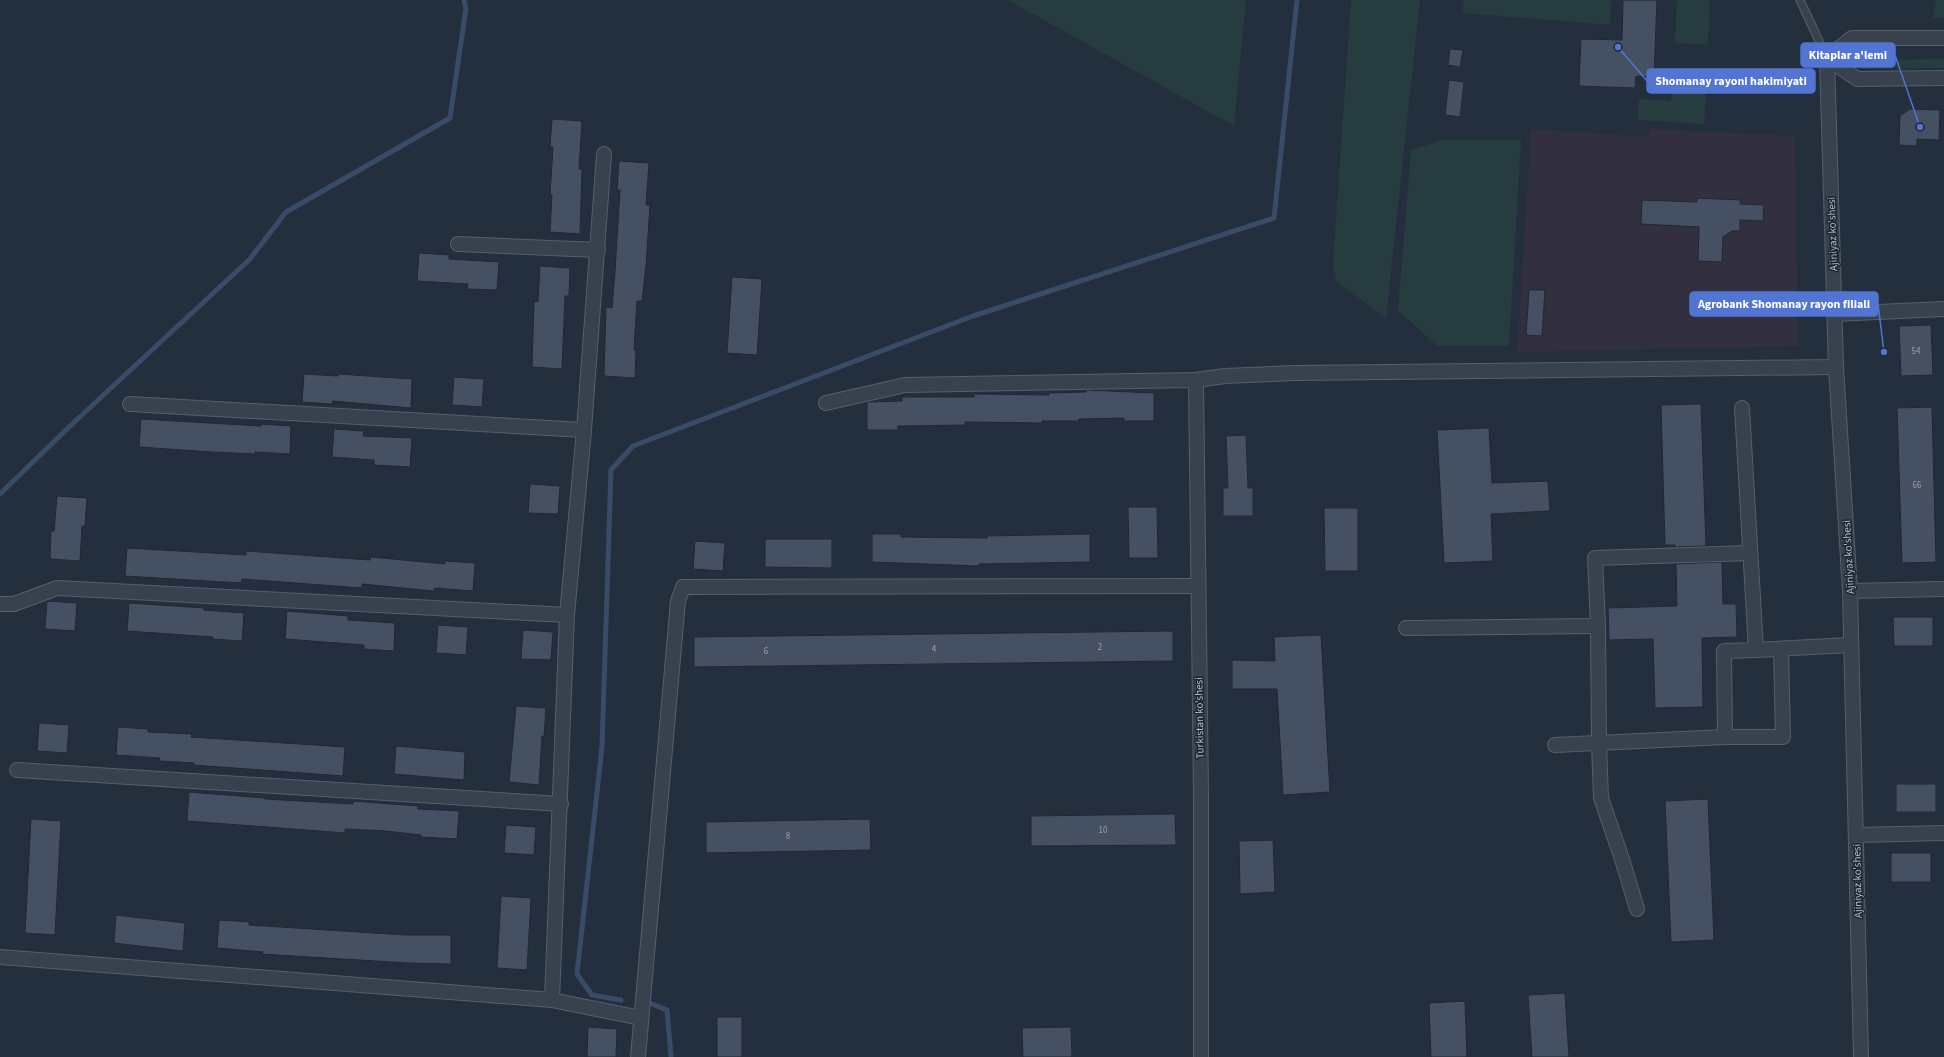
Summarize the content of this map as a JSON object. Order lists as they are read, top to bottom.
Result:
{
  "streets": {
    "street": ["Ajiniyaz ko'shesi", "Turkistan ko'shesi"]
  },
  "places": ["Shomanay rayoni hakimiyati", "Kitaplar a'lemi", "Agrobank Shomanay rayon filiali"],
  "house_numbers": [
    "54",
    "66",
    "2",
    "4",
    "6",
    "10",
    "8"
  ]
}
